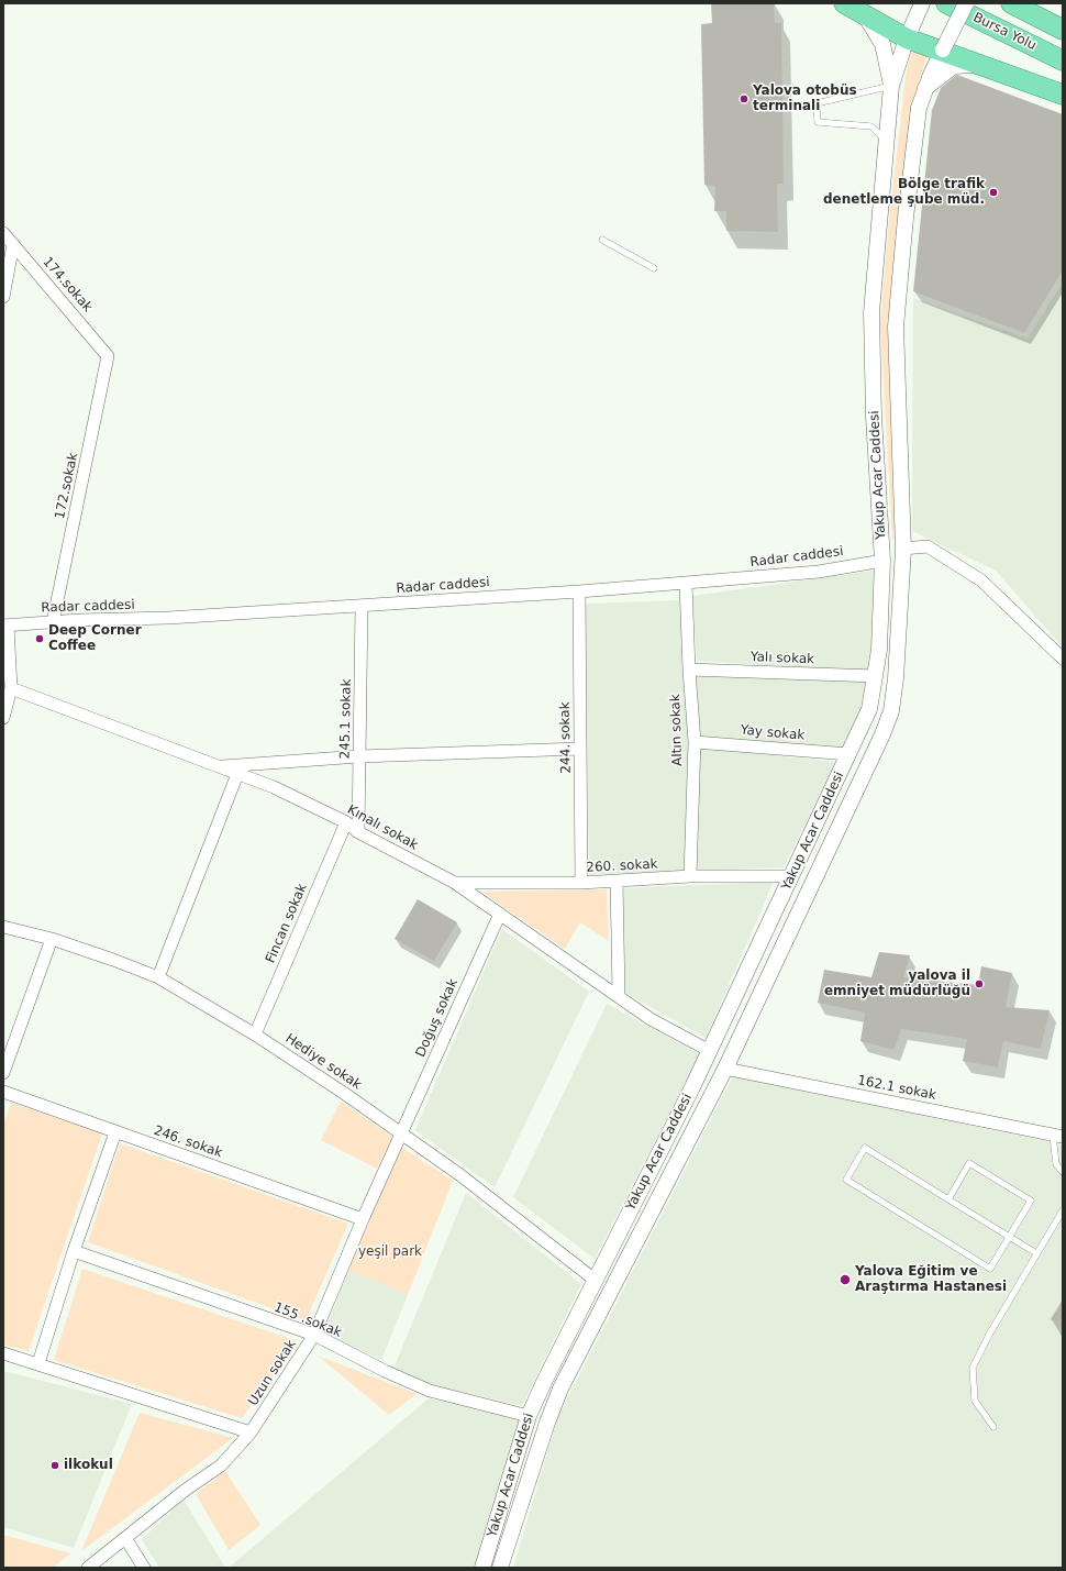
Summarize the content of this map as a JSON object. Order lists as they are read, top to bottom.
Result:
{
  "streets": {
    "highway": ["Bursa Yolu"],
    "street": [
      "174.sokak",
      "Yakup Acar Caddesi",
      "172.sokak",
      "Radar caddesi",
      "Yalı sokak",
      "245.1 sokak",
      "Altın sokak",
      "Yay sokak",
      "244. sokak",
      "Kınalı sokak",
      "260. sokak",
      "Fincan sokak",
      "Doğuş sokak",
      "Hediye sokak",
      "162.1 sokak",
      "246. sokak",
      "155 .sokak",
      "Uzun sokak"
    ]
  },
  "crossings": [
    ["174.sokak", "172.sokak"],
    ["Yakup Acar Caddesi", "Radar caddesi"],
    ["Yakup Acar Caddesi", "Yalı sokak"],
    ["Yakup Acar Caddesi", "Yay sokak"],
    ["Yakup Acar Caddesi", "Kınalı sokak"],
    ["Yakup Acar Caddesi", "260. sokak"],
    ["Yakup Acar Caddesi", "Hediye sokak"],
    ["Yakup Acar Caddesi", "162.1 sokak"],
    ["Yakup Acar Caddesi", "155 .sokak"],
    ["172.sokak", "Radar caddesi"],
    ["Radar caddesi", "245.1 sokak"],
    ["Radar caddesi", "Altın sokak"],
    ["Radar caddesi", "244. sokak"],
    ["Yalı sokak", "Altın sokak"],
    ["245.1 sokak", "Kınalı sokak"],
    ["Altın sokak", "Yay sokak"],
    ["Altın sokak", "260. sokak"],
    ["244. sokak", "260. sokak"],
    ["Kınalı sokak", "260. sokak"],
    ["Kınalı sokak", "Fincan sokak"],
    ["Kınalı sokak", "Doğuş sokak"],
    ["Fincan sokak", "Hediye sokak"],
    ["Doğuş sokak", "Hediye sokak"],
    ["Doğuş sokak", "Uzun sokak"],
    ["Hediye sokak", "Uzun sokak"],
    ["246. sokak", "Uzun sokak"],
    ["155 .sokak", "Uzun sokak"]
  ],
  "parks": ["yeşil park"],
  "places": [
    "Yalova otobüs terminali",
    "Bölge trafik denetleme şube müd.",
    "Deep Corner Coffee",
    "yalova il emniyet müdürlüğü",
    "Yalova Eğitim ve Araştırma Hastanesi",
    "ilkokul"
  ]
}
